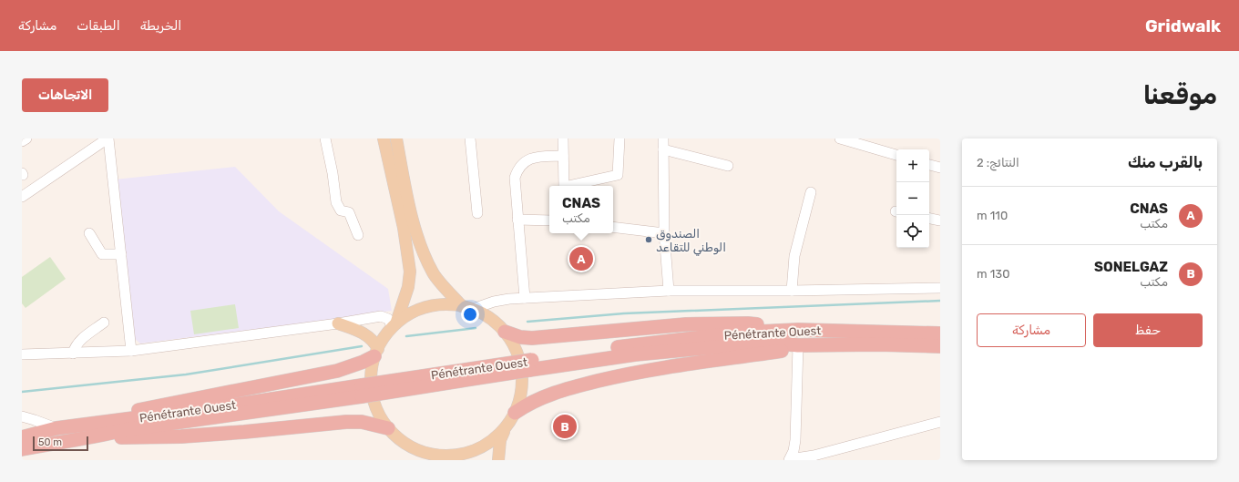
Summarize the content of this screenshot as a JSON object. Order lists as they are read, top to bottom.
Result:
{
  "streets": {
    "highway": ["Pénétrante Ouest"]
  },
  "places": ["الصندوق الوطني للتقاعد"],
  "scale_bar": "50 m",
  "page": {
    "header": "Gridwalk",
    "nav": ["الخريطة", "الطبقات", "مشاركة"],
    "buttons": [
      "الاتجاهات",
      ["حفظ", "مشاركة"]
    ],
    "title": "موقعنا",
    "heading": ["بالقرب منك", "النتائج: 2"],
    "map_buttons": ["+", "−"],
    "list": [
      {
        "mark": "A",
        "name": "CNAS",
        "note": "مكتب",
        "value": "110 m"
      },
      {
        "mark": "B",
        "name": "SONELGAZ",
        "note": "مكتب",
        "value": "130 m"
      }
    ],
    "popup": ["CNAS", "مكتب"],
    "pins": ["A", "B"],
    "scale": "50 m"
  }
}
